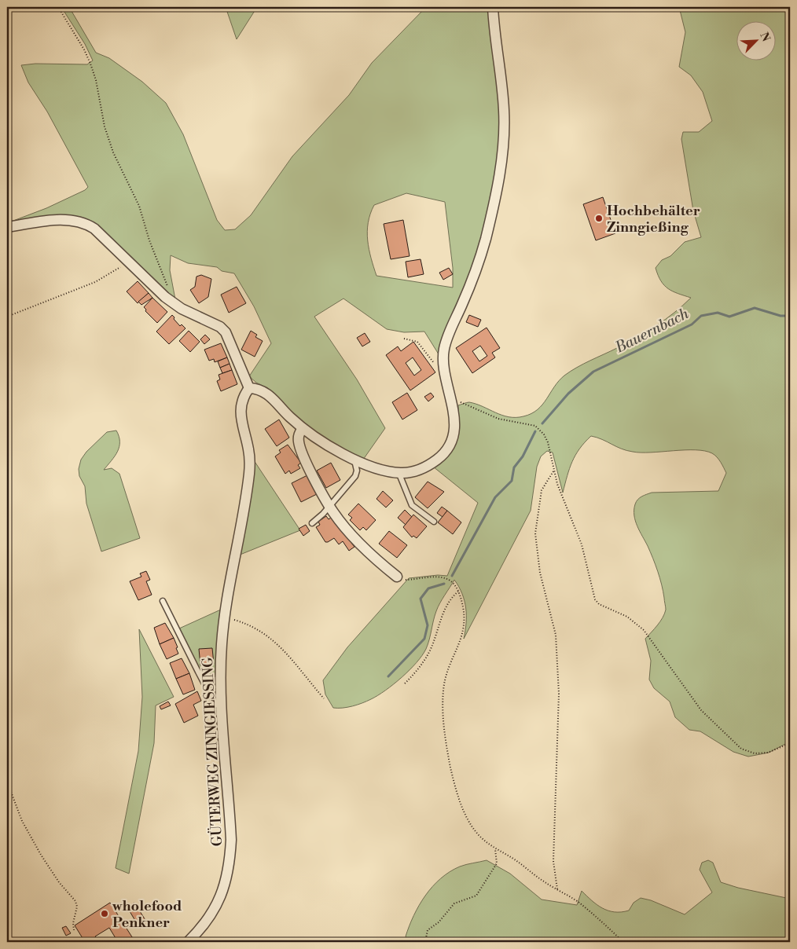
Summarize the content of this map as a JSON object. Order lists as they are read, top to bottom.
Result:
{
  "streets": {
    "street": ["GÜTERWEG ZINNGIESSING"]
  },
  "water": ["Bauernbach"],
  "places": ["Hochbehälter Zinngießing", "wholefood Penkner"],
  "north": "top right"
}
